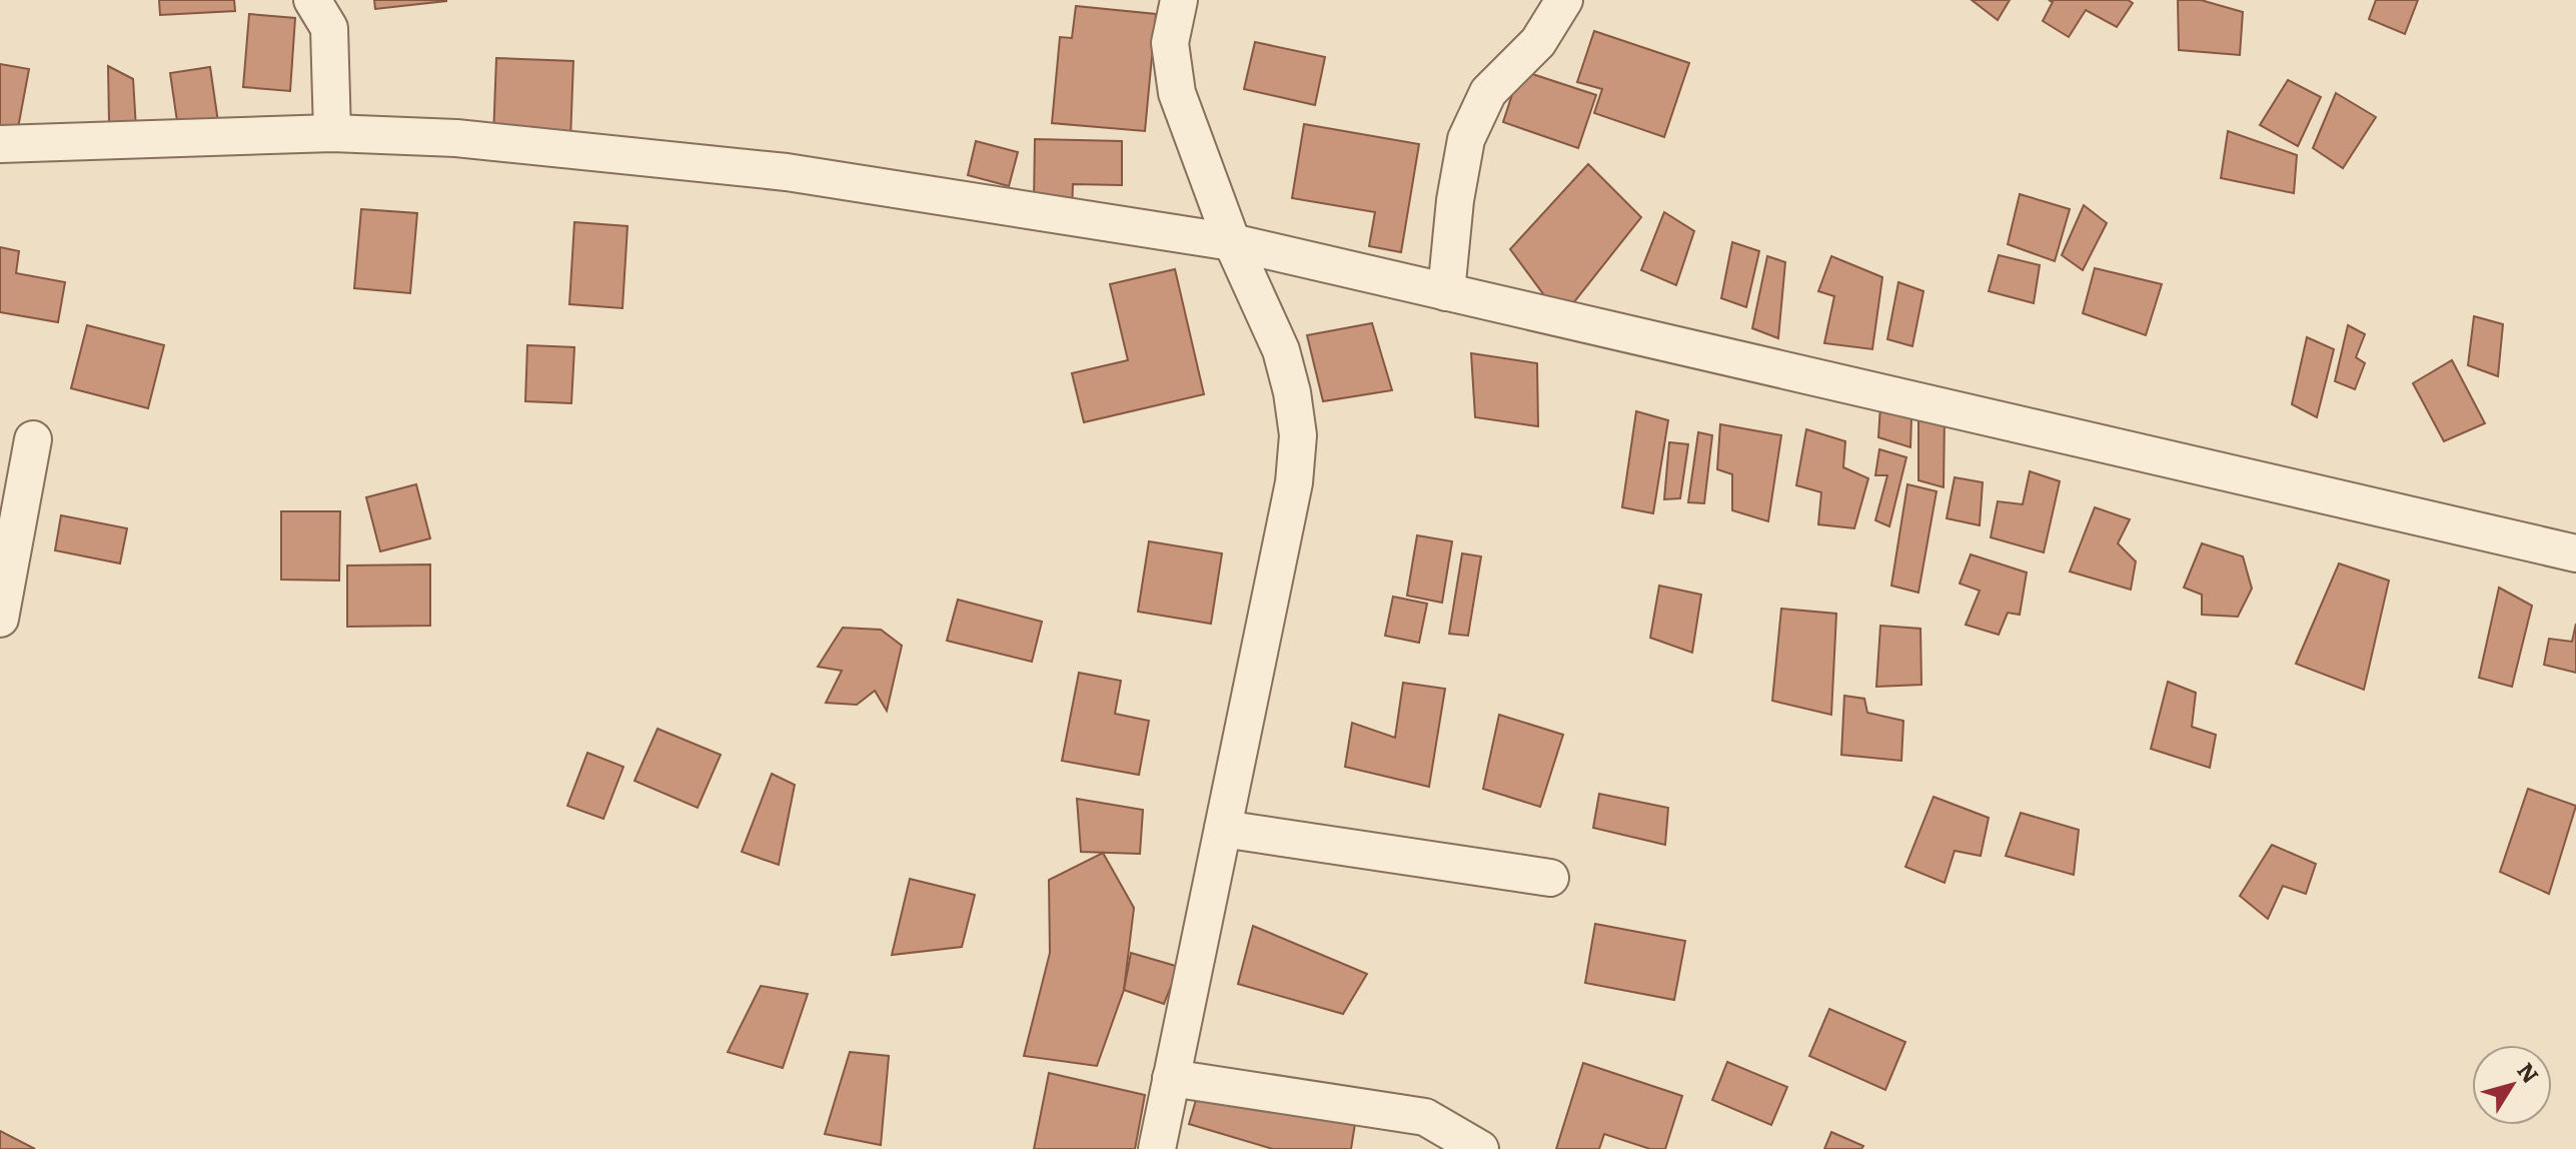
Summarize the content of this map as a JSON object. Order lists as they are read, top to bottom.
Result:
{
  "north": "top right"
}
